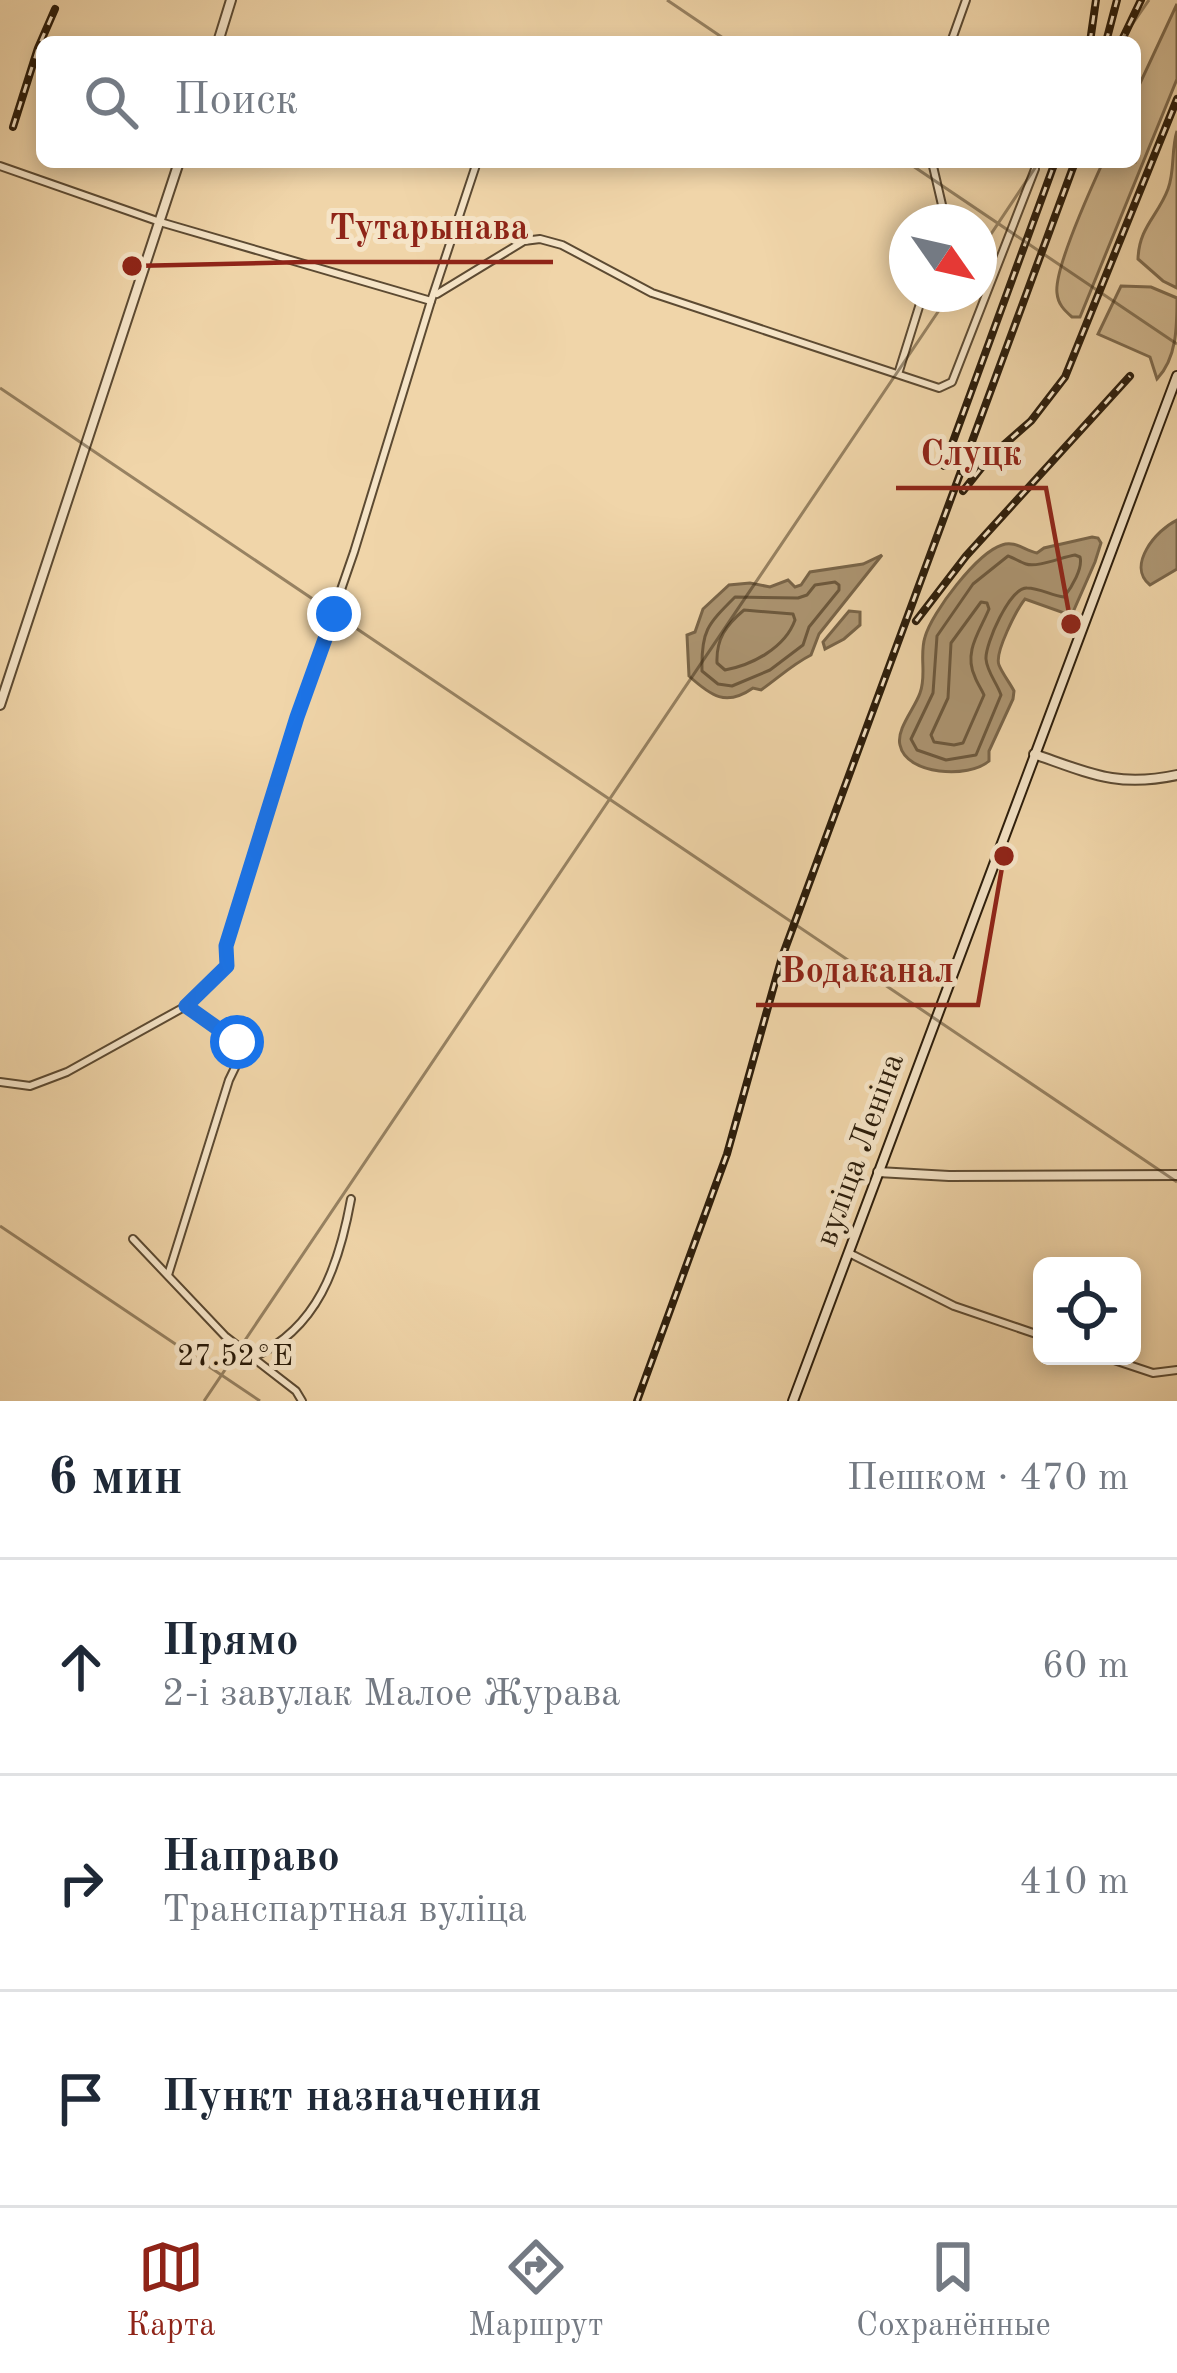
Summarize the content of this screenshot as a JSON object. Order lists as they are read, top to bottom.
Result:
{
  "streets": {
    "main road": ["вуліца Леніна"]
  },
  "places": ["Тутарынава", "Слуцк", "Водаканал"],
  "north": "bottom right",
  "page": {
    "search": "Поиск",
    "heading": ["6 мин", "Пешком · 470 m"],
    "list": [
      ["Прямо", "2-і завулак Малое Журава", "60 m"],
      ["Направо", "Транспартная вуліца", "410 m"],
      "Пункт назначения"
    ],
    "nav": ["Карта", "Маршрут", "Сохранённые"]
  },
  "coordinates": ["27.52°E"]
}
